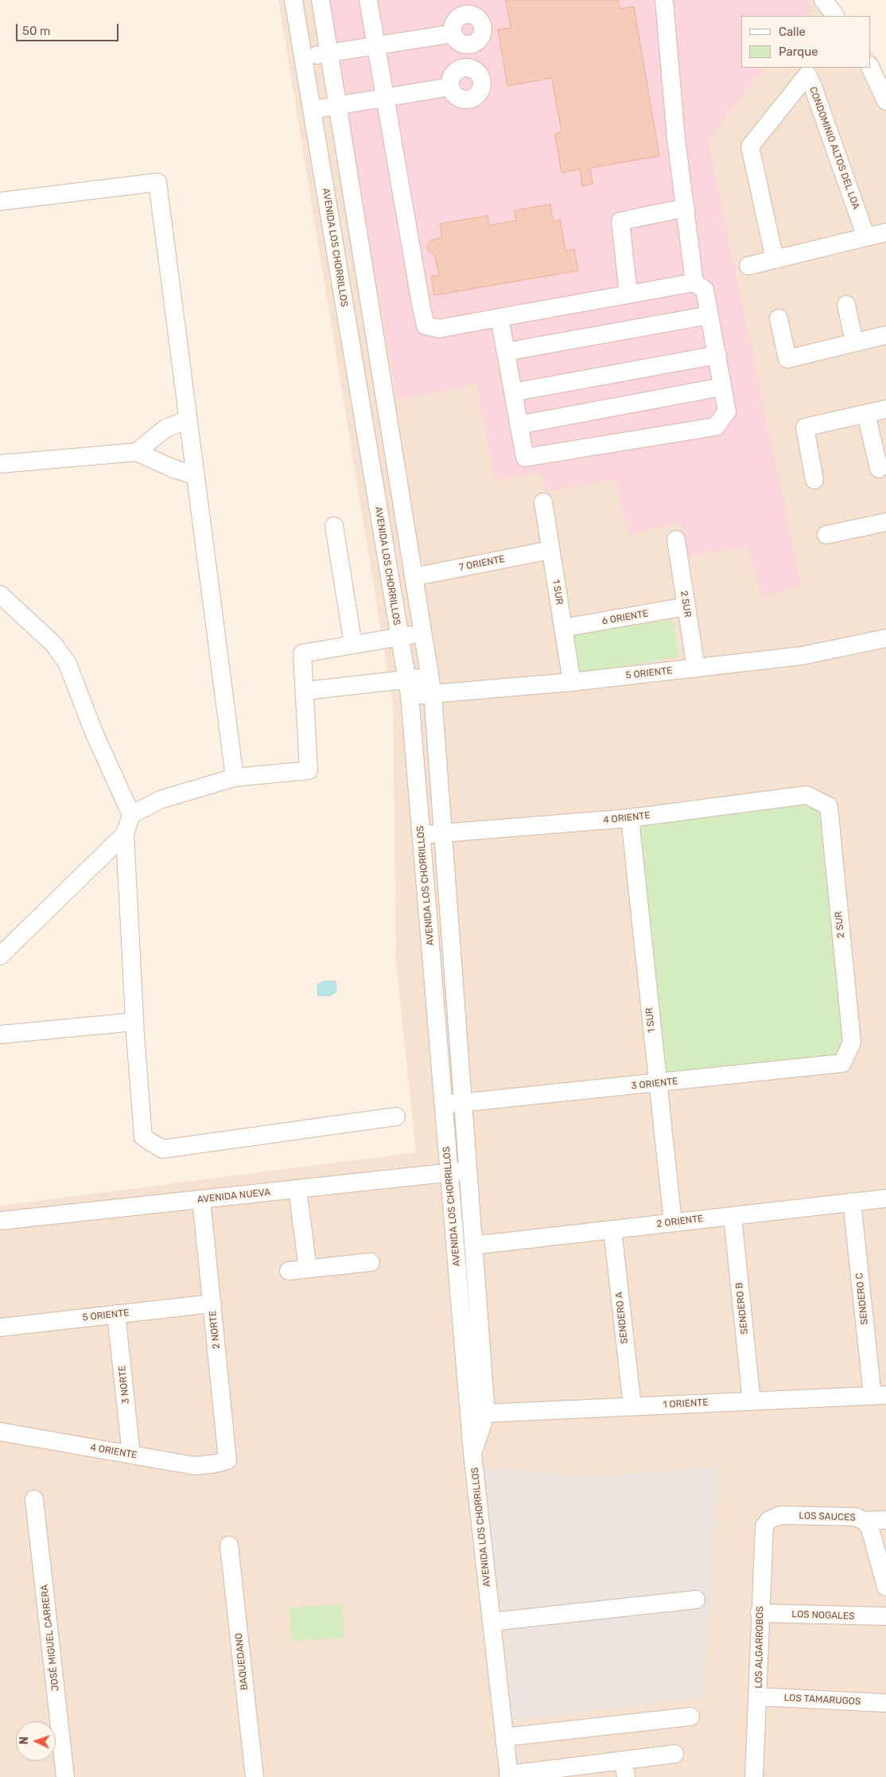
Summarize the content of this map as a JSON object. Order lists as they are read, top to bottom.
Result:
{
  "streets": {
    "street": [
      "CONDOMINIO ALTOS DEL LOA",
      "AVENIDA LOS CHORRILLOS",
      "7 ORIENTE",
      "1 SUR",
      "2 SUR",
      "6 ORIENTE",
      "5 ORIENTE",
      "4 ORIENTE",
      "3 ORIENTE",
      "AVENIDA NUEVA",
      "2 ORIENTE",
      "SENDERO C",
      "SENDERO B",
      "SENDERO A",
      "2 NORTE",
      "3 NORTE",
      "1 ORIENTE",
      "LOS SAUCES",
      "LOS NOGALES",
      "JOSÉ MIGUEL CARRERA",
      "LOS ALGARROBOS",
      "BAQUEDANO",
      "LOS TAMARUGOS"
    ]
  },
  "crossings": [
    ["AVENIDA LOS CHORRILLOS", "7 ORIENTE"],
    ["AVENIDA LOS CHORRILLOS", "5 ORIENTE"],
    ["AVENIDA LOS CHORRILLOS", "4 ORIENTE"],
    ["AVENIDA LOS CHORRILLOS", "3 ORIENTE"],
    ["AVENIDA LOS CHORRILLOS", "AVENIDA NUEVA"],
    ["AVENIDA LOS CHORRILLOS", "2 ORIENTE"],
    ["AVENIDA LOS CHORRILLOS", "1 ORIENTE"],
    ["7 ORIENTE", "1 SUR"],
    ["1 SUR", "6 ORIENTE"],
    ["1 SUR", "5 ORIENTE"],
    ["1 SUR", "4 ORIENTE"],
    ["1 SUR", "3 ORIENTE"],
    ["1 SUR", "2 ORIENTE"],
    ["2 SUR", "6 ORIENTE"],
    ["2 SUR", "5 ORIENTE"],
    ["2 SUR", "4 ORIENTE"],
    ["2 SUR", "3 ORIENTE"],
    ["5 ORIENTE", "2 NORTE"],
    ["5 ORIENTE", "3 NORTE"],
    ["4 ORIENTE", "2 NORTE"],
    ["4 ORIENTE", "3 NORTE"],
    ["AVENIDA NUEVA", "2 NORTE"],
    ["2 ORIENTE", "SENDERO C"],
    ["2 ORIENTE", "SENDERO B"],
    ["2 ORIENTE", "SENDERO A"],
    ["SENDERO C", "1 ORIENTE"],
    ["SENDERO B", "1 ORIENTE"],
    ["SENDERO A", "1 ORIENTE"],
    ["LOS SAUCES", "LOS ALGARROBOS"],
    ["LOS NOGALES", "LOS ALGARROBOS"],
    ["LOS ALGARROBOS", "LOS TAMARUGOS"]
  ],
  "legend": ["Calle", "Parque"],
  "scale_bar": "50 m",
  "north": "left"
}
